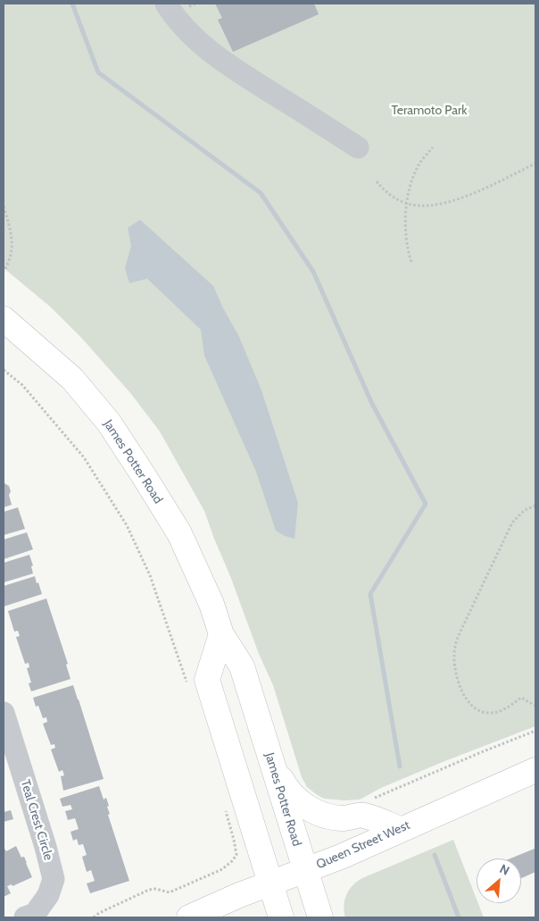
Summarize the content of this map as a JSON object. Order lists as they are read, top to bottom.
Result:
{
  "streets": {
    "main road": ["James Potter Road", "Queen Street West"],
    "street": ["Teal Crest Circle"]
  },
  "crossings": [
    ["James Potter Road", "Queen Street West"]
  ],
  "parks": ["Teramoto Park"],
  "north": "top right"
}
